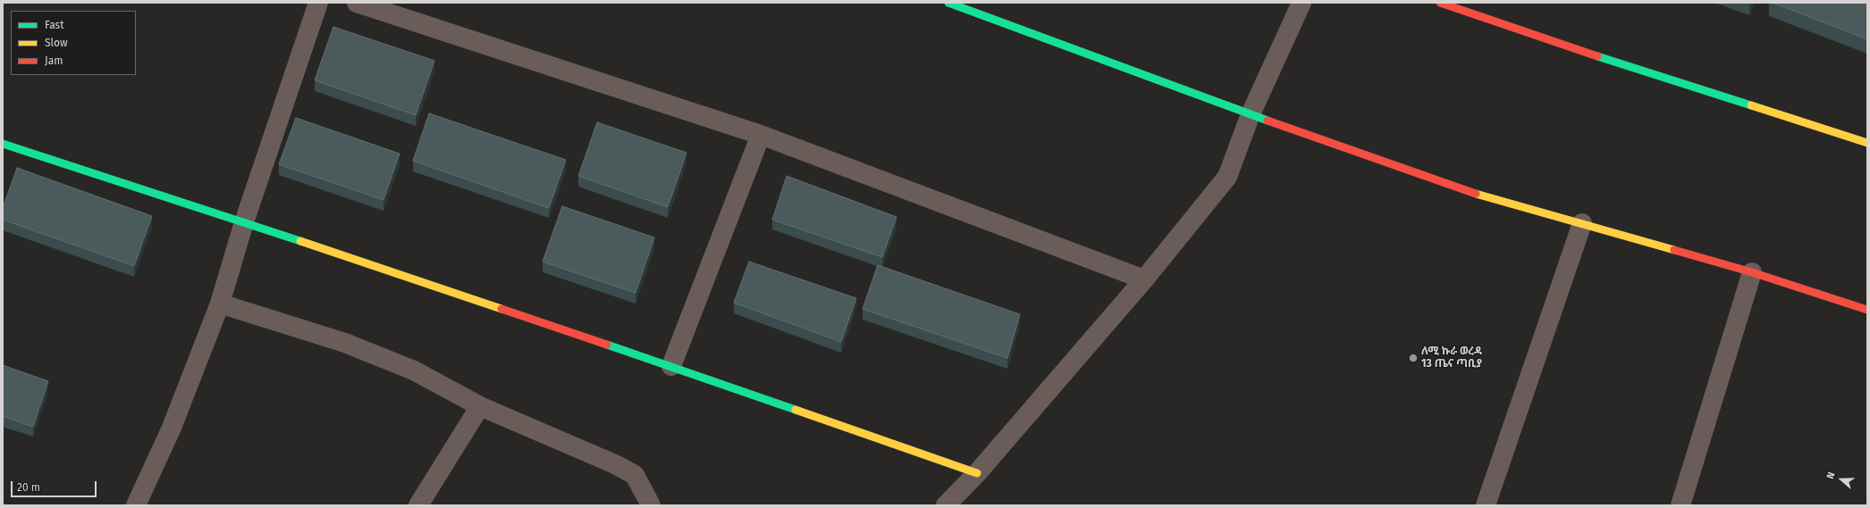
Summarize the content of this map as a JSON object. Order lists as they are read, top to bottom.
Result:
{
  "places": ["ለሚ ኩራ ወረዳ 13 ጤና ጣቢያ"],
  "legend": ["Fast", "Slow", "Jam"],
  "scale_bar": "20 m",
  "north": "left"
}
